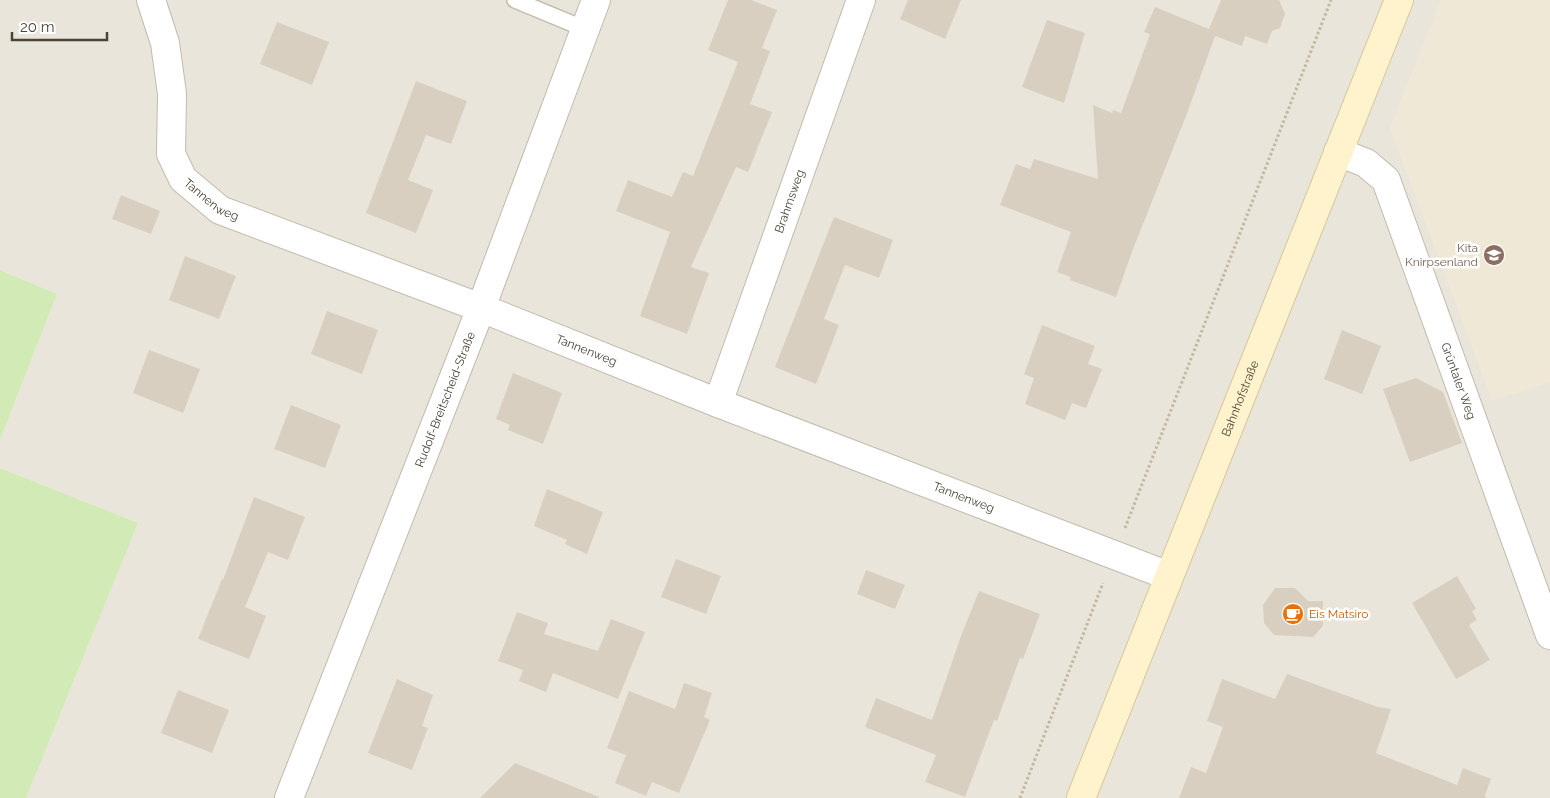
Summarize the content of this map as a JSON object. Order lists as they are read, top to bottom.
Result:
{
  "streets": {
    "main road": ["Bahnhofstraße"],
    "street": [
      "Tannenweg",
      "Brahmsweg",
      "Grüntaler Weg",
      "Rudolf-Breitscheid-Straße"
    ]
  },
  "crossings": [
    ["Tannenweg", "Brahmsweg"],
    ["Tannenweg", "Bahnhofstraße"],
    ["Tannenweg", "Rudolf-Breitscheid-Straße"],
    ["Grüntaler Weg", "Bahnhofstraße"]
  ],
  "places": {
    "school or university": ["Kita Knirpsenland"],
    "cafe": ["Eis Matsiro"]
  },
  "scale_bar": "20 m"
}
